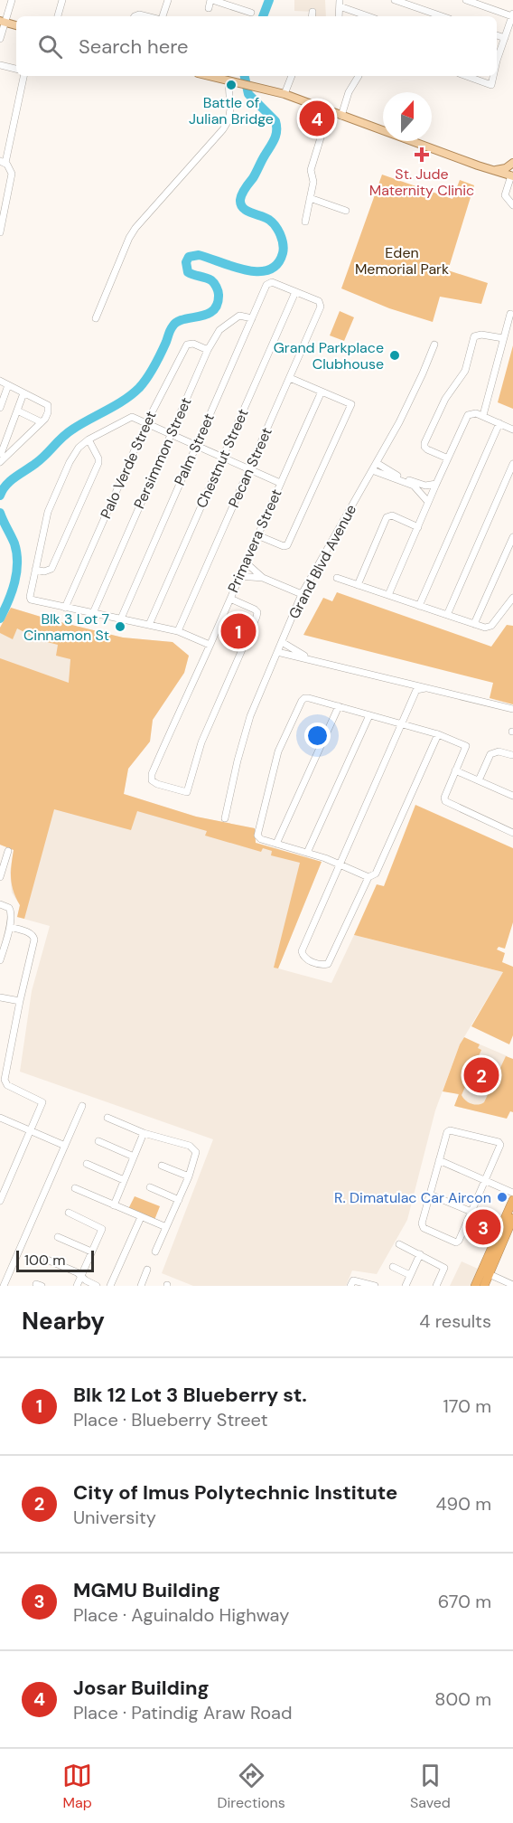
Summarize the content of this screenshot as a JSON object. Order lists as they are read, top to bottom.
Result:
{
  "streets": {
    "street": [
      "Palm Street",
      "Persimmon Street",
      "Chestnut Street",
      "Palo Verde Street",
      "Pecan Street",
      "Primavera Street",
      "Grand Blvd Avenue"
    ]
  },
  "crossings": [
    ["Palm Street", "Persimmon Street"],
    ["Palm Street", "Chestnut Street"],
    ["Palm Street", "Pecan Street"],
    ["Persimmon Street", "Palo Verde Street"],
    ["Chestnut Street", "Pecan Street"]
  ],
  "parks": ["Eden Memorial Park"],
  "places": {
    "other": [
      "Battle of Julian Bridge",
      "Grand Parkplace Clubhouse",
      "Blk 3 Lot 7 Cinnamon St",
      "R. Dimatulac Car Aircon"
    ],
    "health": ["St. Jude Maternity Clinic"]
  },
  "scale_bar": "100 m",
  "north": "top",
  "page": {
    "search": "Search here",
    "pins": [
      "4",
      "1",
      "2",
      "3"
    ],
    "scale": "100 m",
    "heading": ["Nearby", "4 results"],
    "list": [
      {
        "mark": "1",
        "name": "Blk 12 Lot 3 Blueberry st.",
        "note": "Place · Blueberry Street",
        "value": "170 m"
      },
      {
        "mark": "2",
        "name": "City of Imus Polytechnic Institute",
        "note": "University",
        "value": "490 m"
      },
      {
        "mark": "3",
        "name": "MGMU Building",
        "note": "Place · Aguinaldo Highway",
        "value": "670 m"
      },
      {
        "mark": "4",
        "name": "Josar Building",
        "note": "Place · Patindig Araw Road",
        "value": "800 m"
      }
    ],
    "nav": ["Map", "Directions", "Saved"]
  }
}
